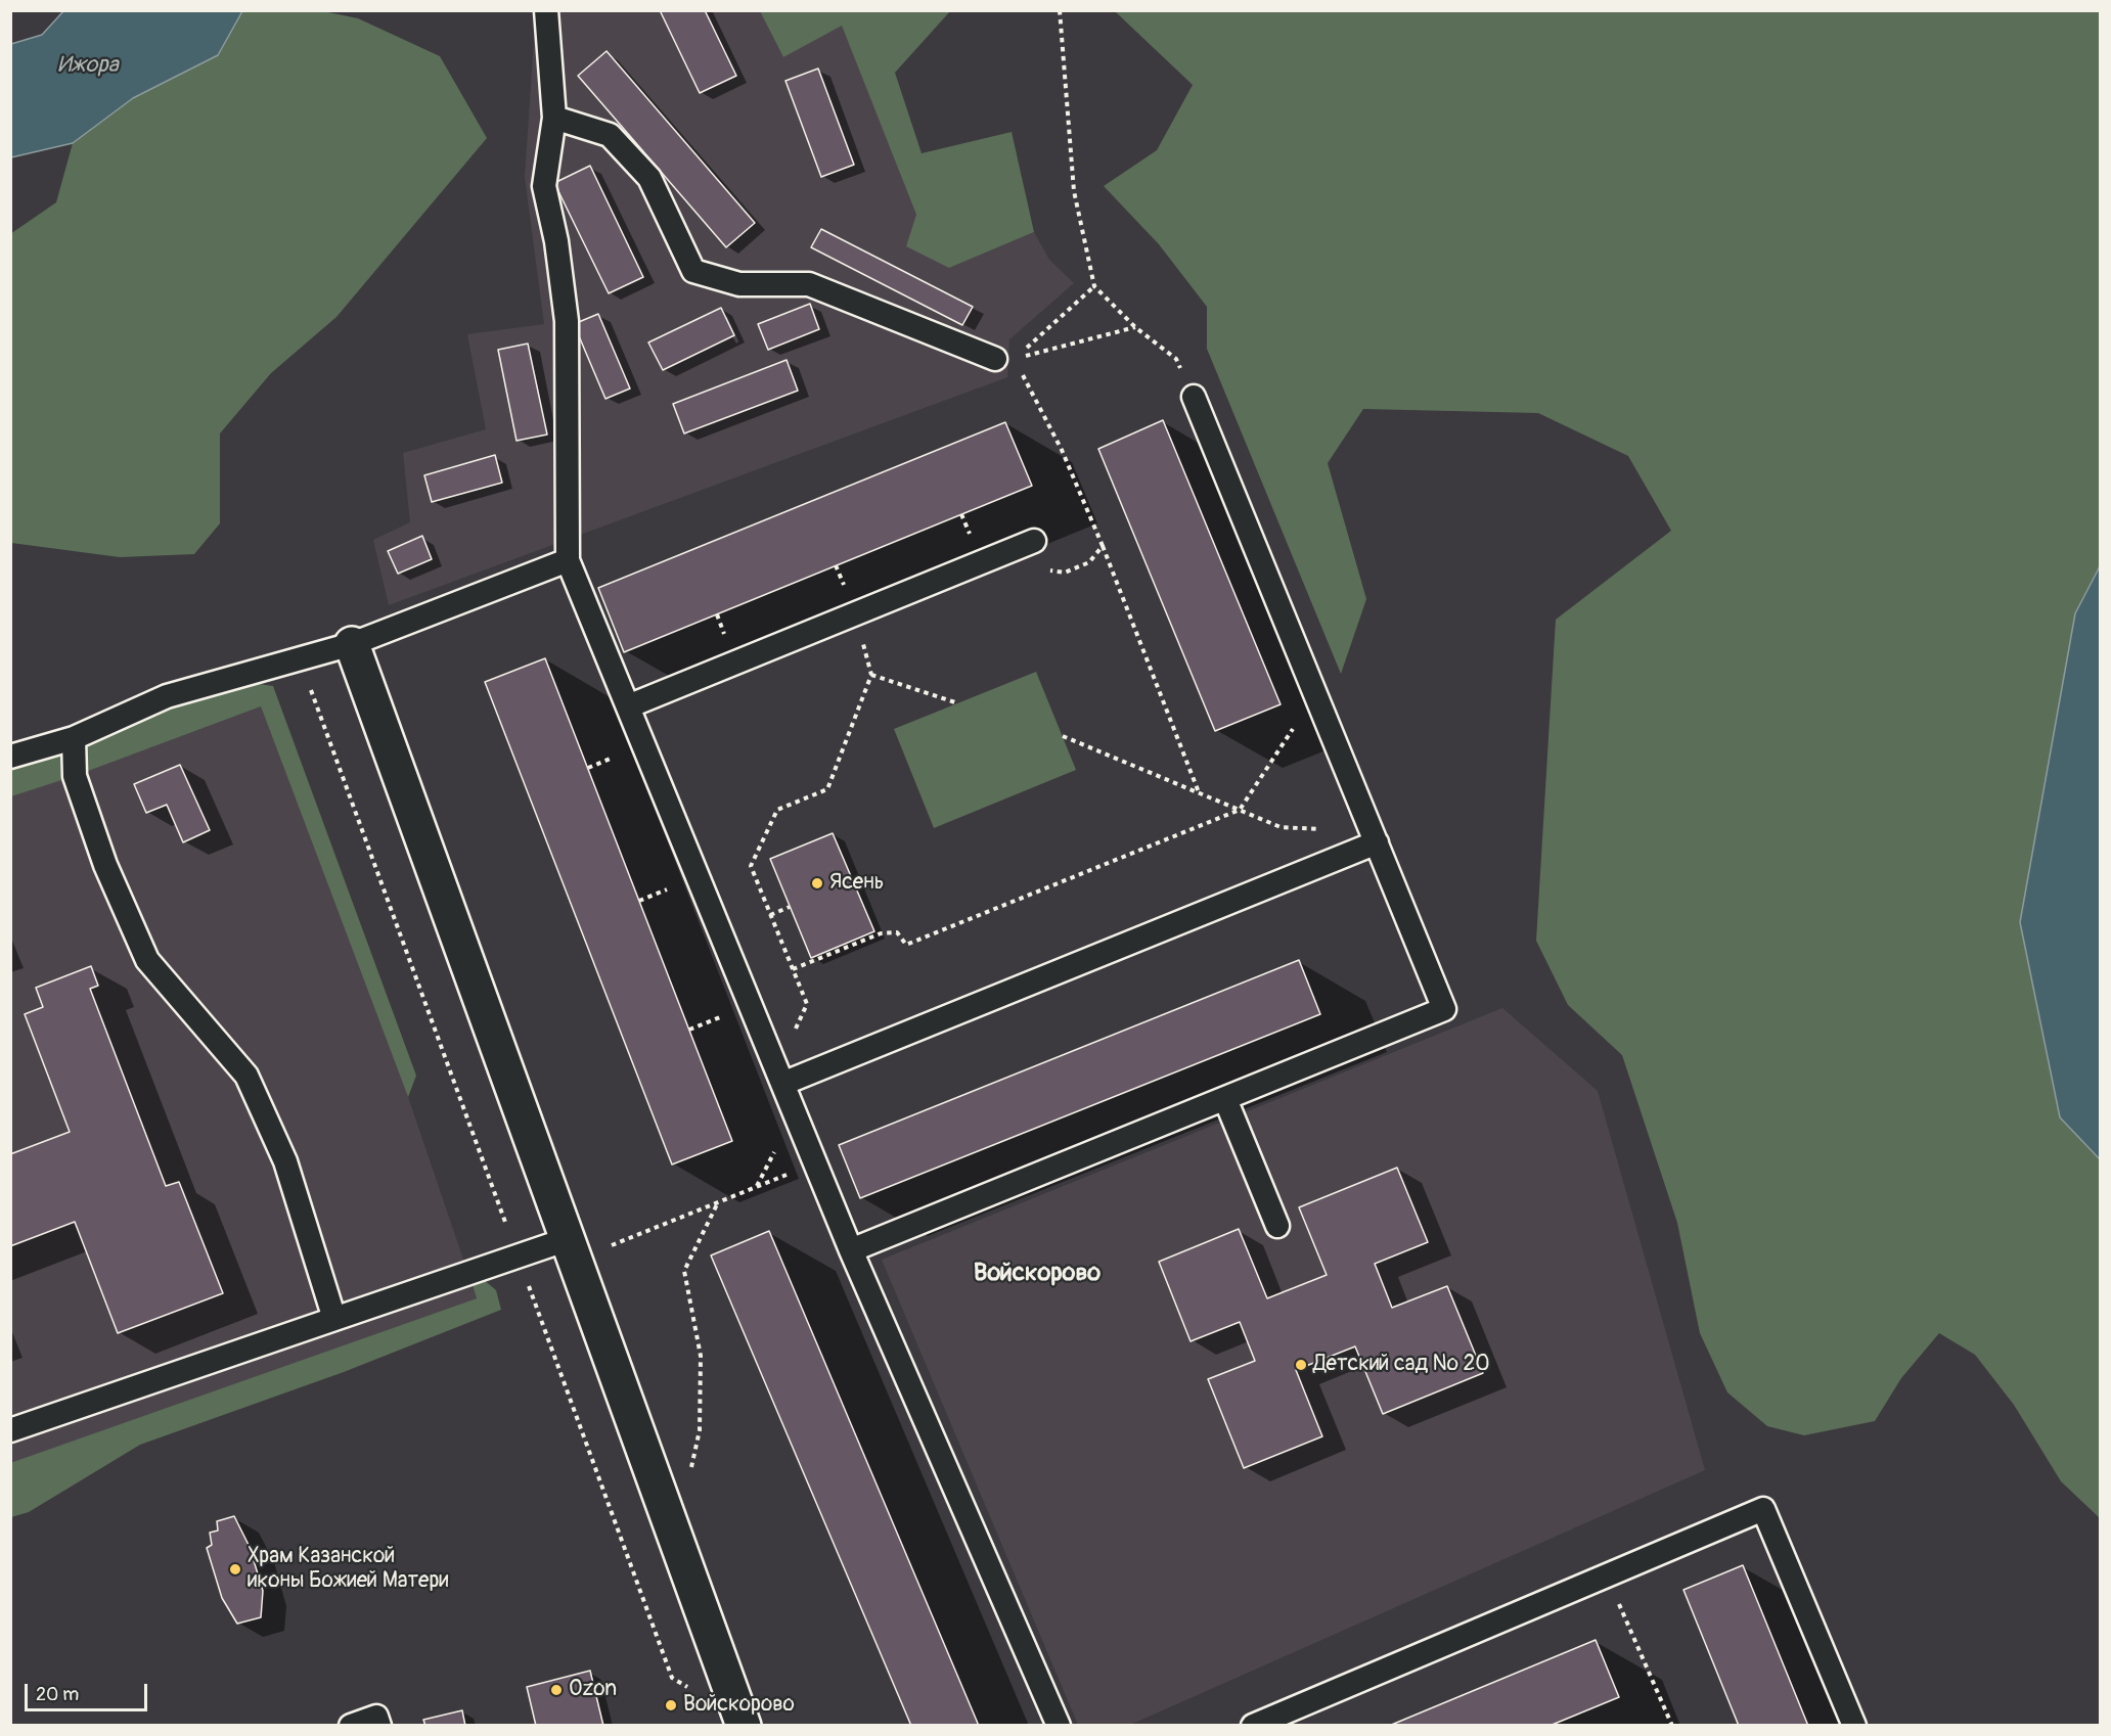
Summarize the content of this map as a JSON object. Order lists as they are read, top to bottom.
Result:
{
  "districts": ["Войскорово"],
  "water": ["Ижора"],
  "places": [
    "Ясень",
    "Детский сад № 20",
    "Храм Казанской иконы Божией Матери",
    "Ozon",
    "Войскорово"
  ],
  "scale_bar": "20 m"
}
